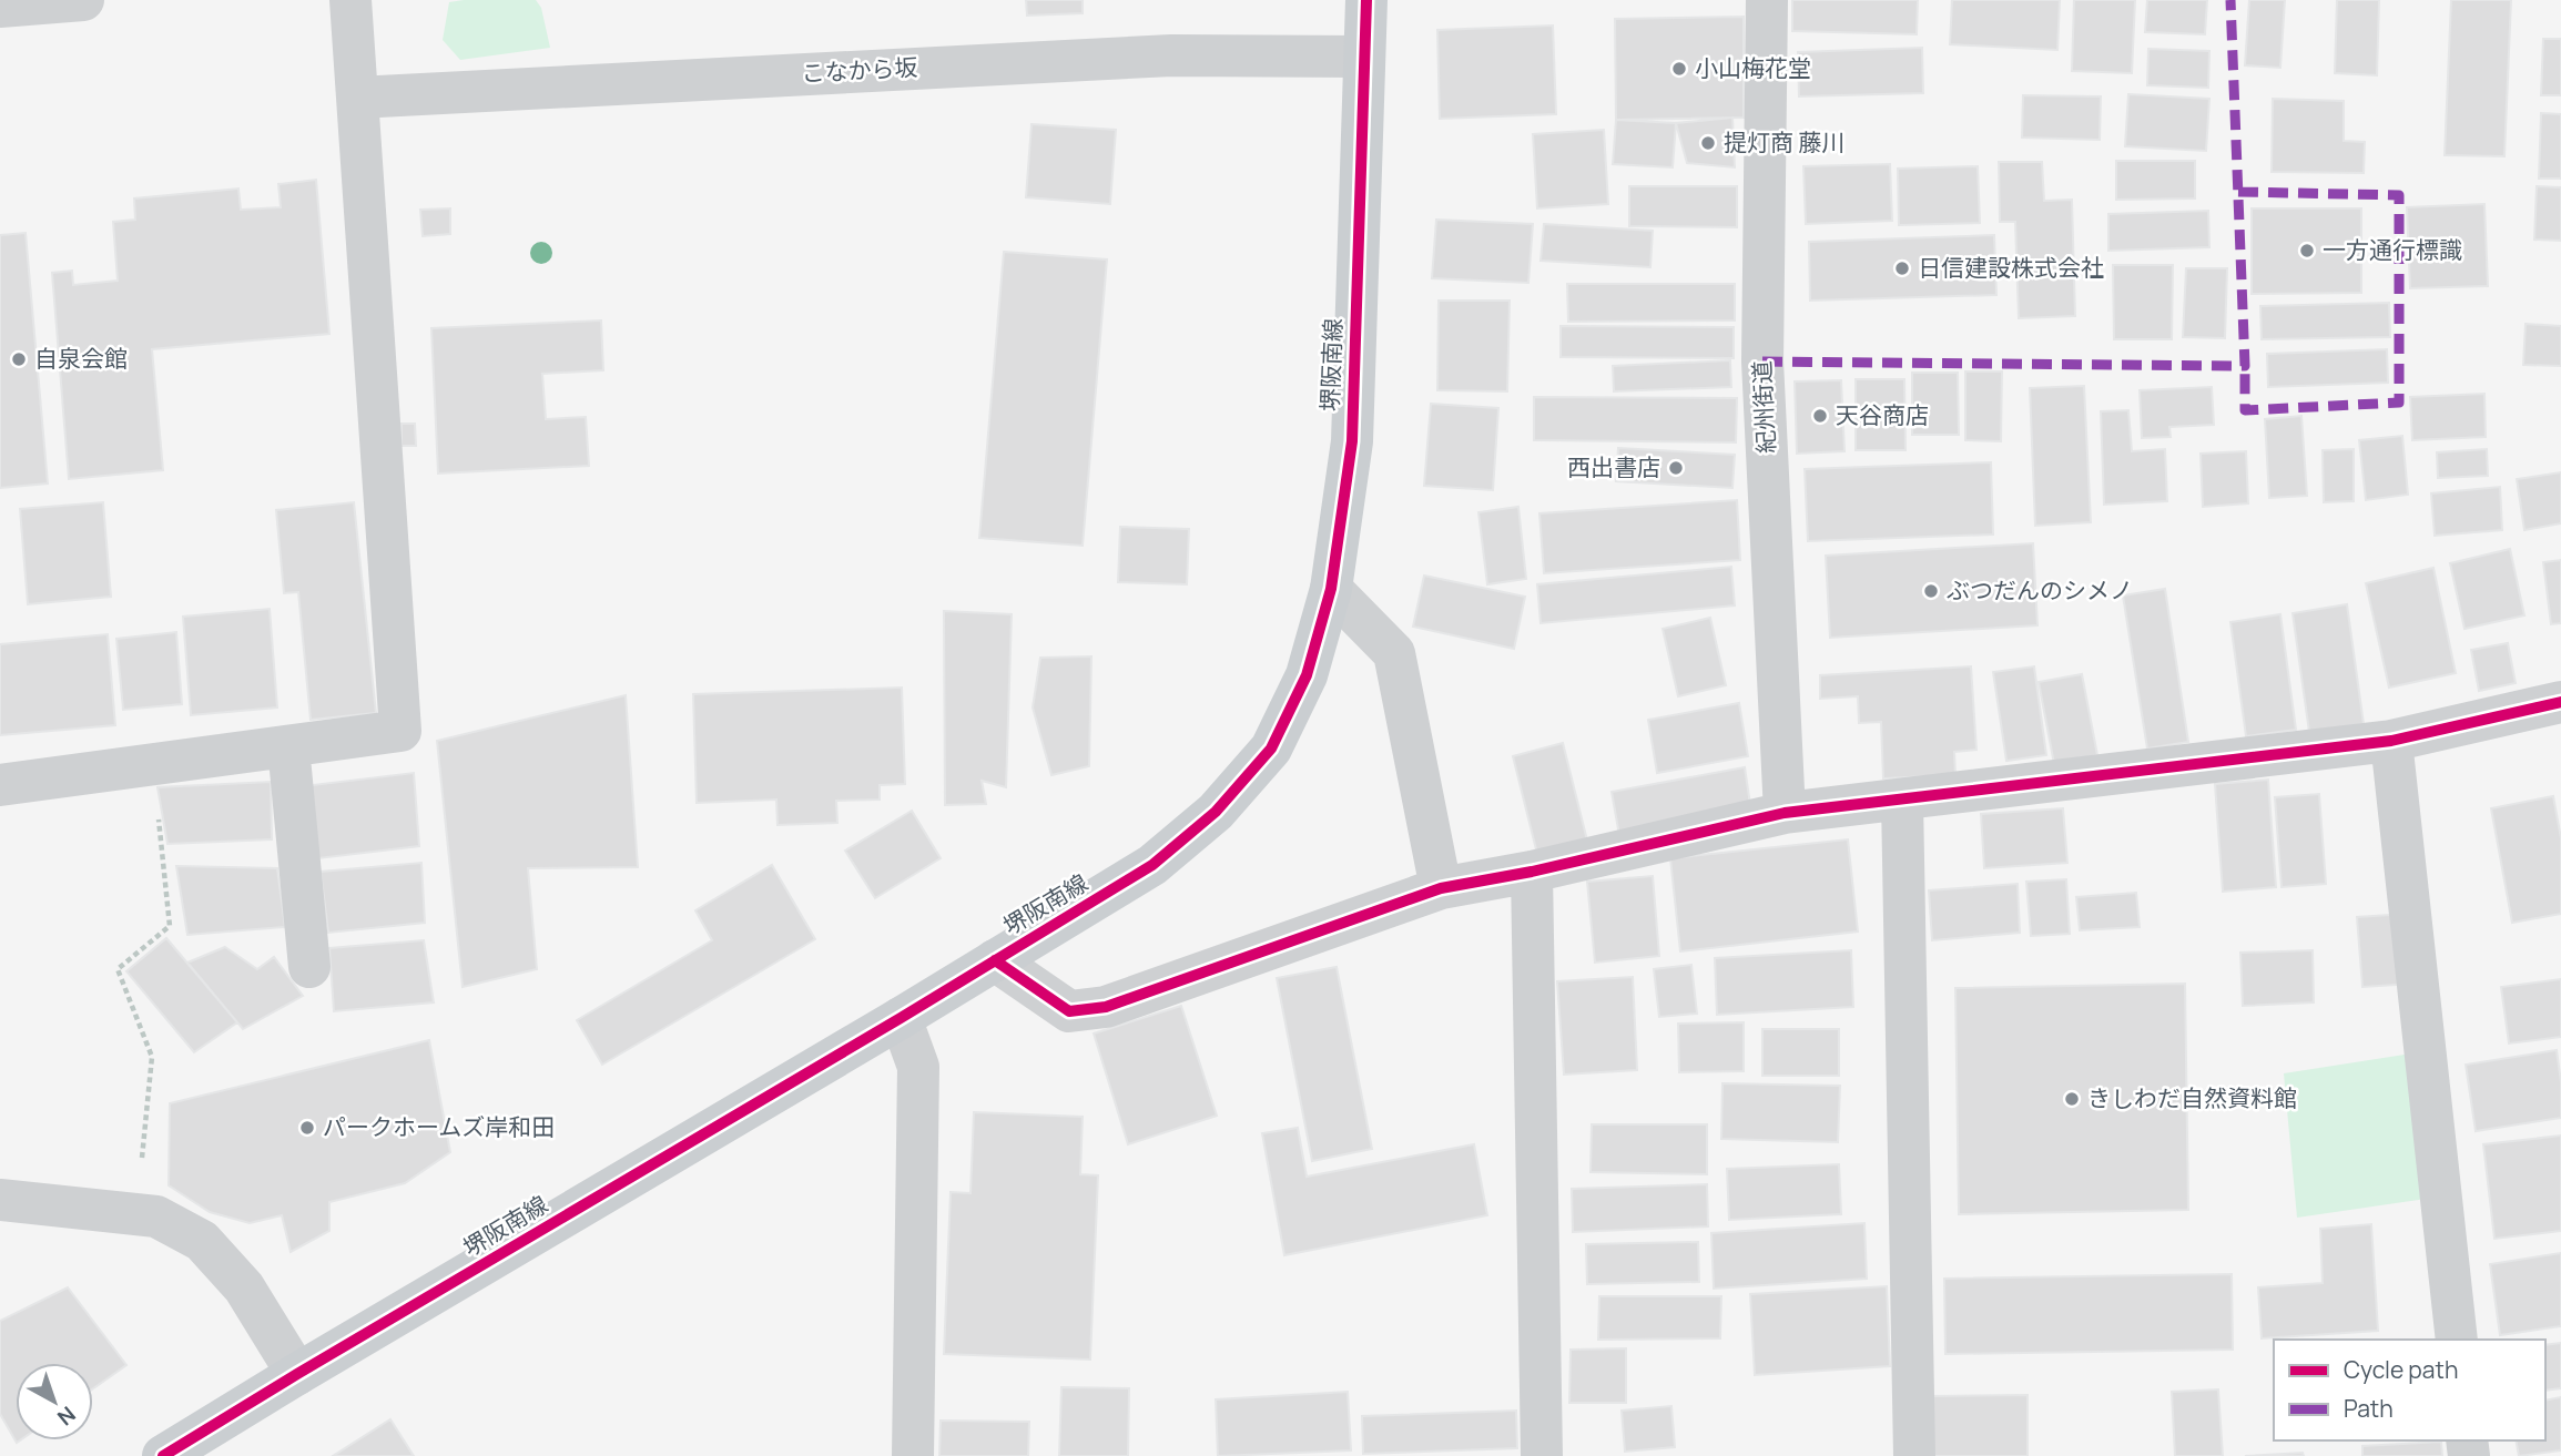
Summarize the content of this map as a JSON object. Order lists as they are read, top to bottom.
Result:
{
  "streets": {
    "main road": ["堺阪南線"],
    "street": ["こなから坂", "紀州街道"]
  },
  "crossings": [
    ["こなから坂", "堺阪南線"]
  ],
  "places": [
    "小山梅花堂",
    "提灯商 藤川",
    "一方通行標識",
    "日信建設株式会社",
    "自泉会館",
    "天谷商店",
    "西出書店",
    "ぶつだんのシメノ",
    "きしわだ自然資料館",
    "パークホームズ岸和田"
  ],
  "legend": ["Cycle path", "Path"],
  "north": "bottom right"
}
